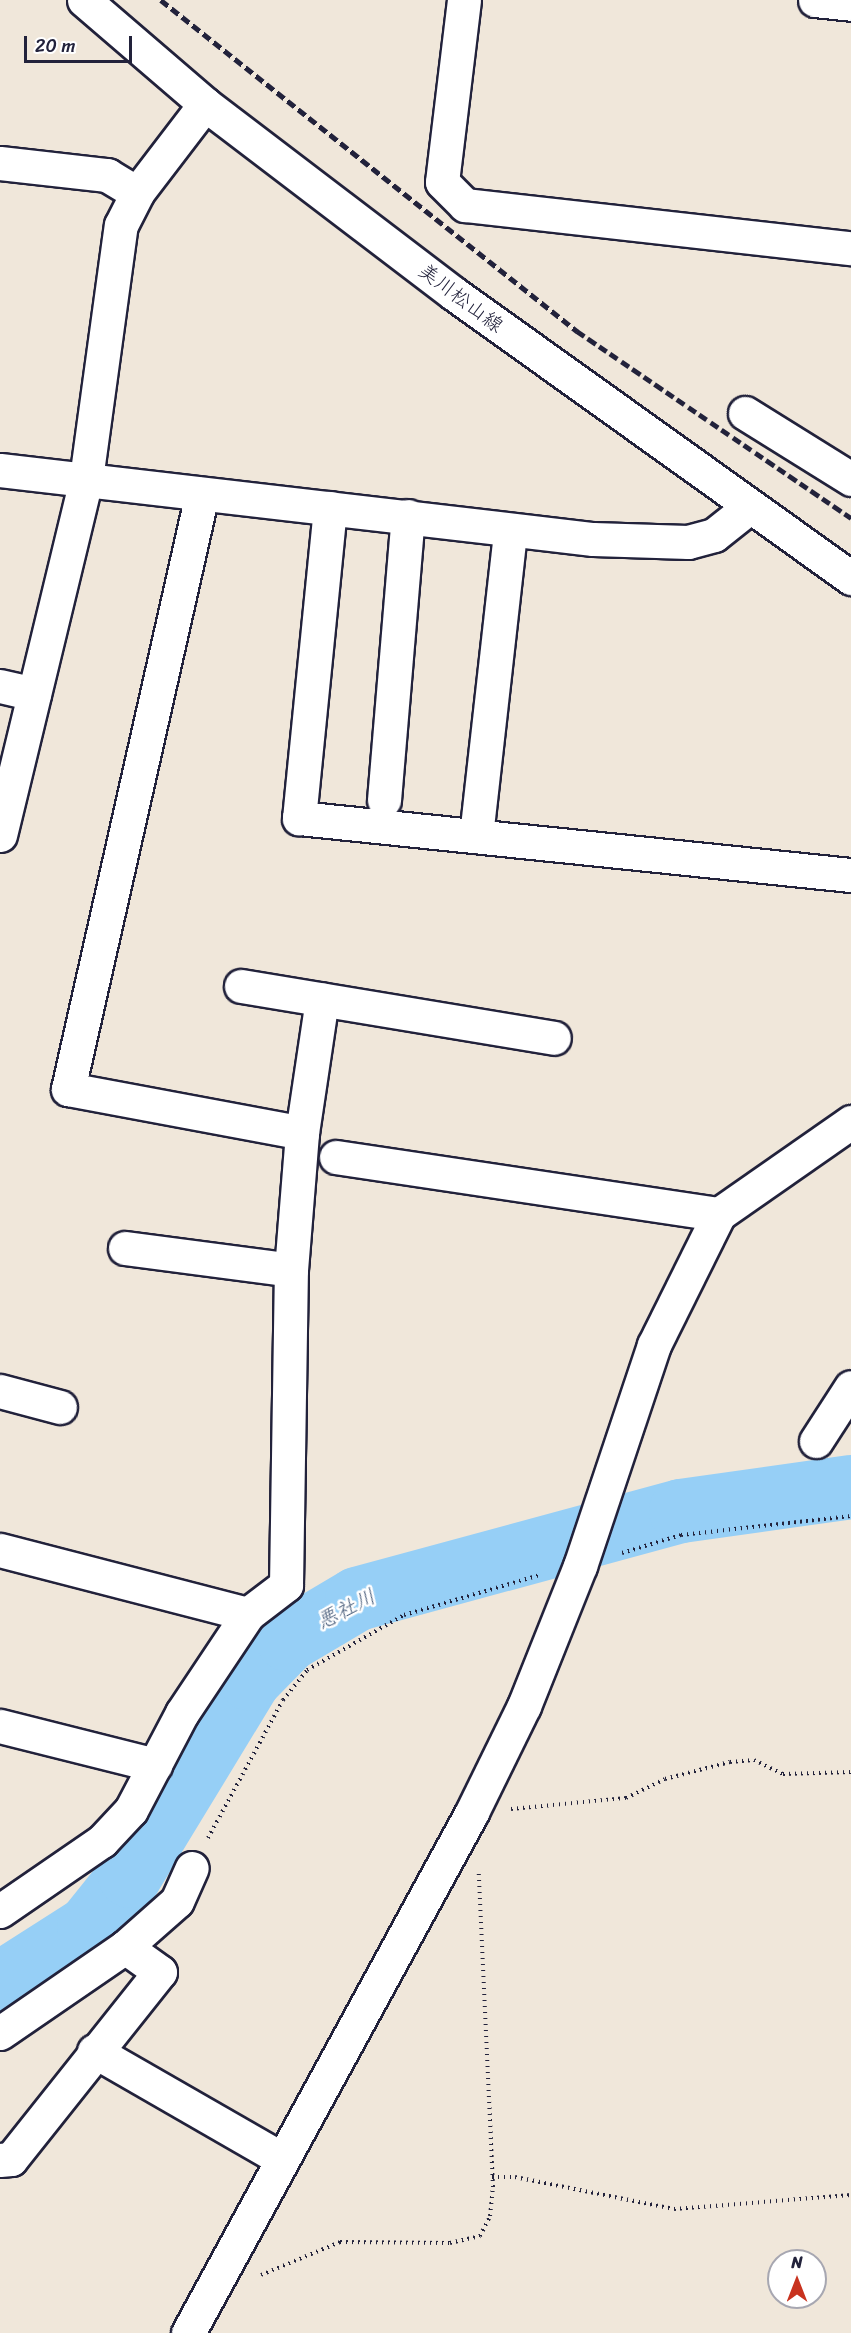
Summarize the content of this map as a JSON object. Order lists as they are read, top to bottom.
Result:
{
  "streets": {
    "street": ["美川松山線"]
  },
  "water": ["悪社川"],
  "scale_bar": "20 m",
  "north": "top"
}
